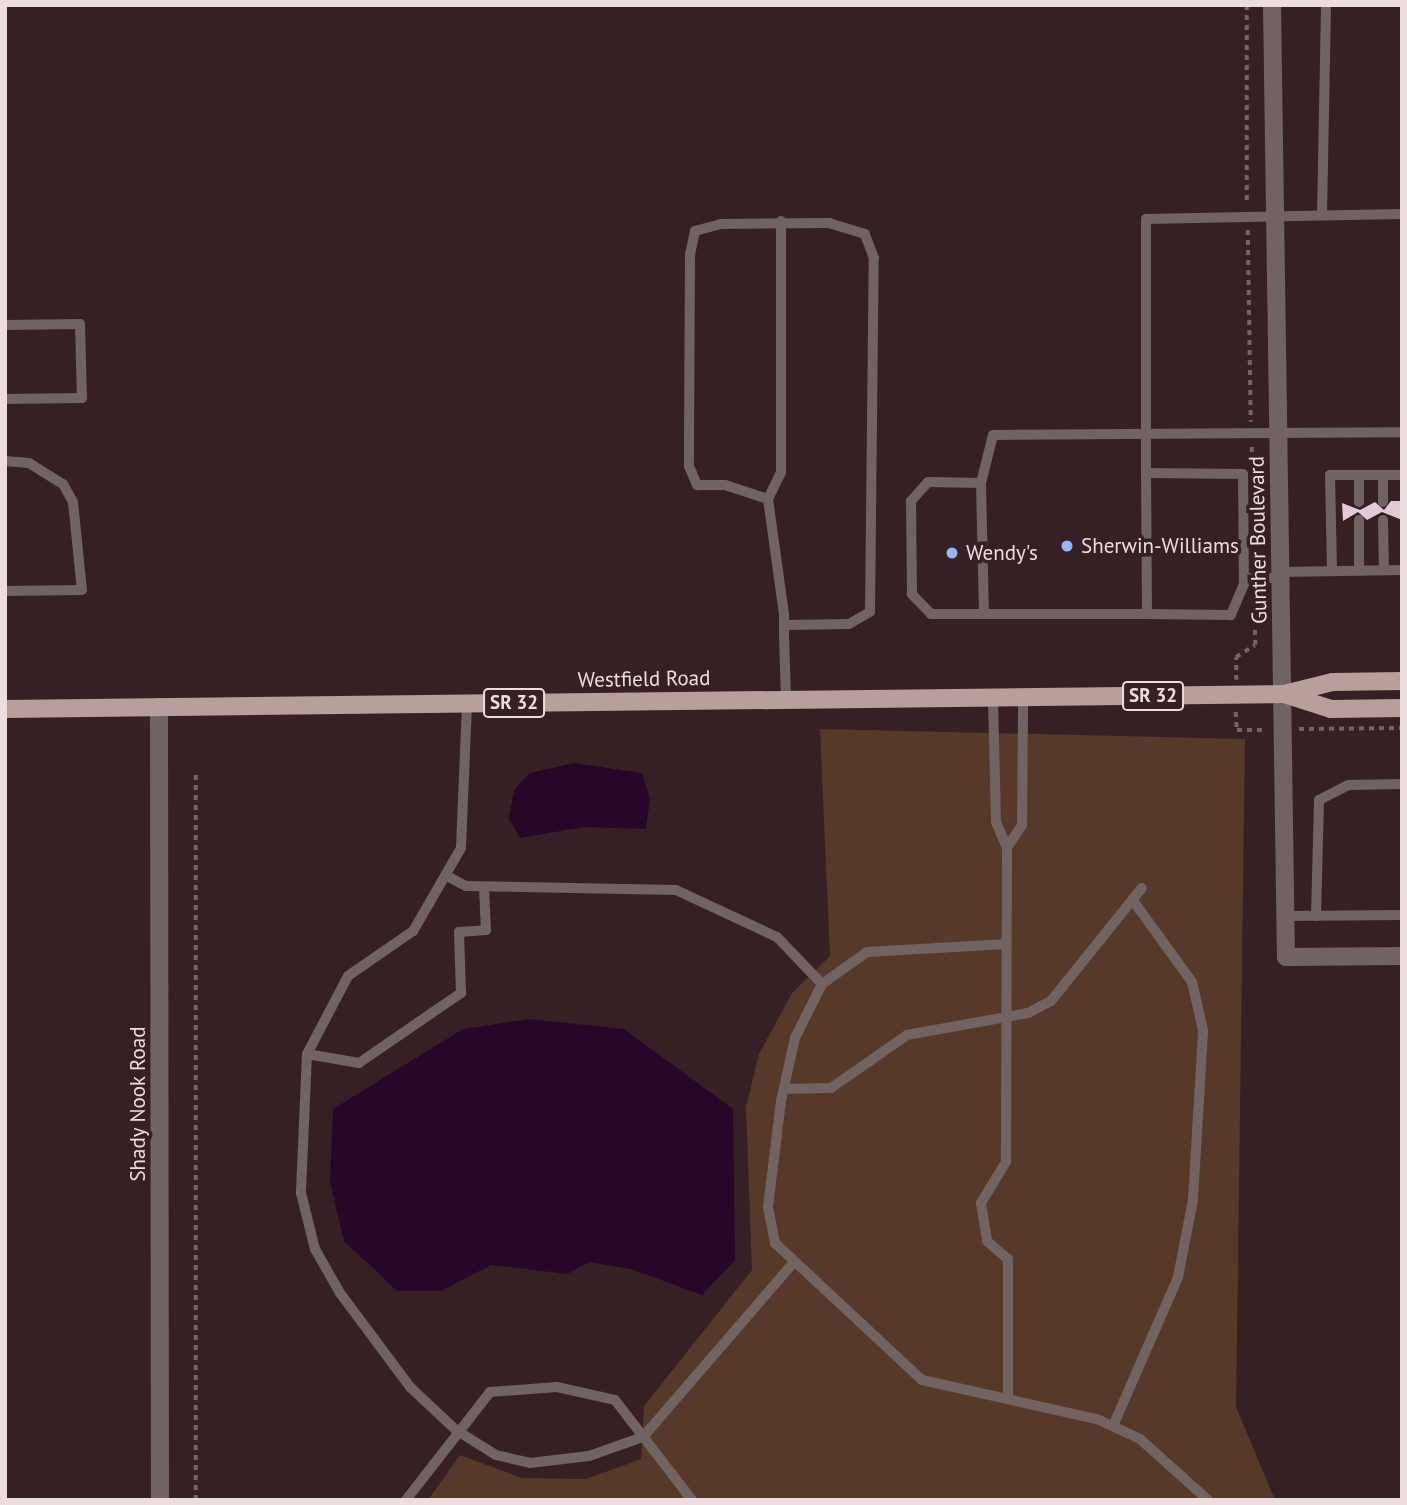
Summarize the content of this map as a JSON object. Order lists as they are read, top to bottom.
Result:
{
  "streets": {
    "main road": ["Westfield Road", "SR 32"],
    "street": ["Gunther Boulevard", "Shady Nook Road"]
  },
  "crossings": [
    ["Gunther Boulevard", "Westfield Road"],
    ["Westfield Road", "Shady Nook Road"]
  ],
  "places": ["Sherwin-Williams", "Wendy's"]
}
